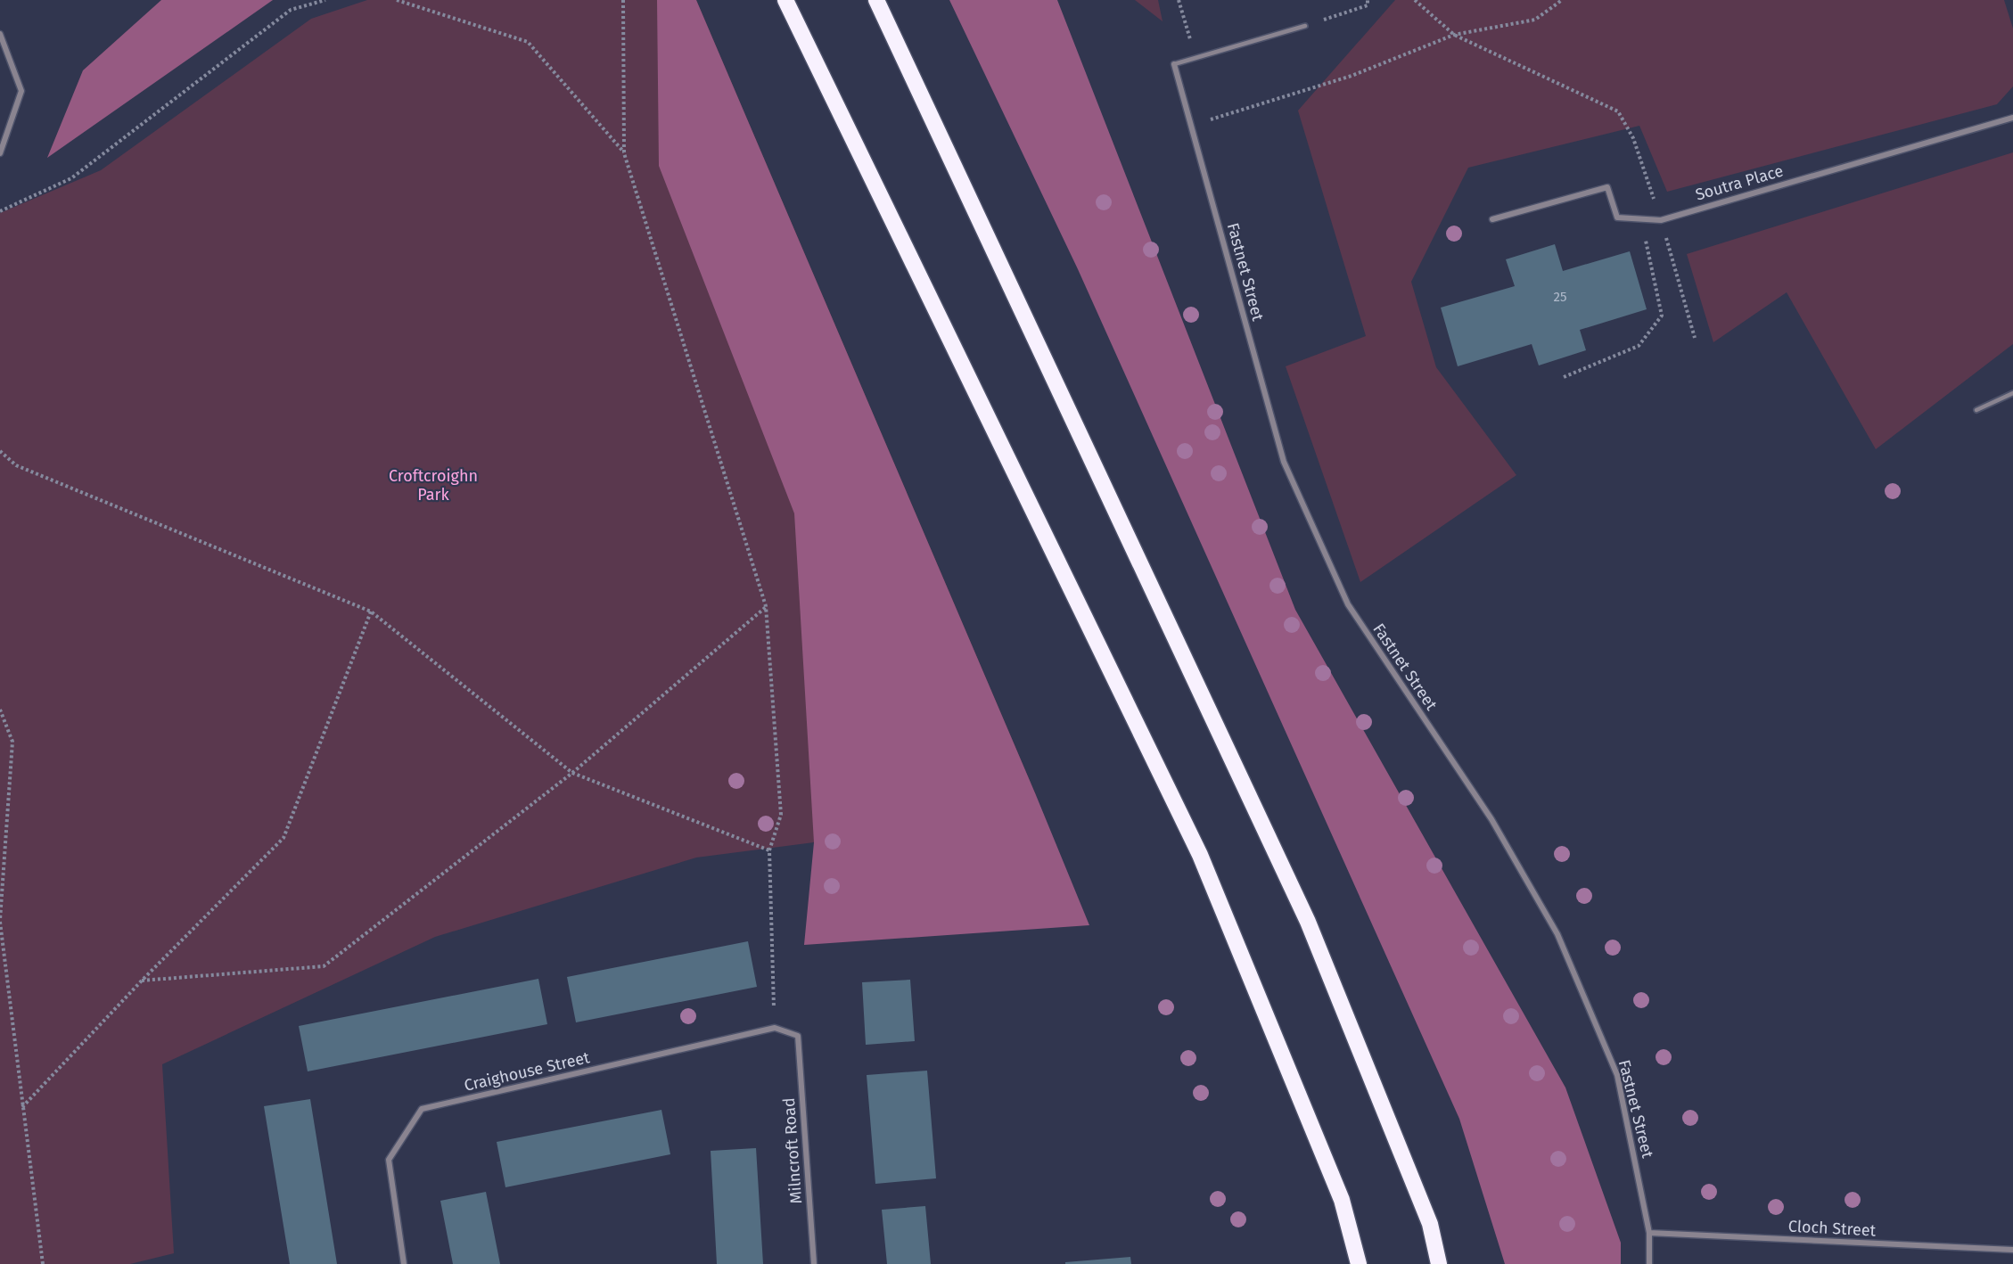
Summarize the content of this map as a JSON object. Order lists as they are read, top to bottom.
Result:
{
  "streets": {
    "street": [
      "Soutra Place",
      "Fastnet Street",
      "Craighouse Street",
      "Milncroft Road",
      "Cloch Street"
    ]
  },
  "crossings": [
    ["Fastnet Street", "Cloch Street"],
    ["Craighouse Street", "Milncroft Road"]
  ],
  "parks": ["Croftcroighn Park"],
  "house_numbers": ["25"]
}
